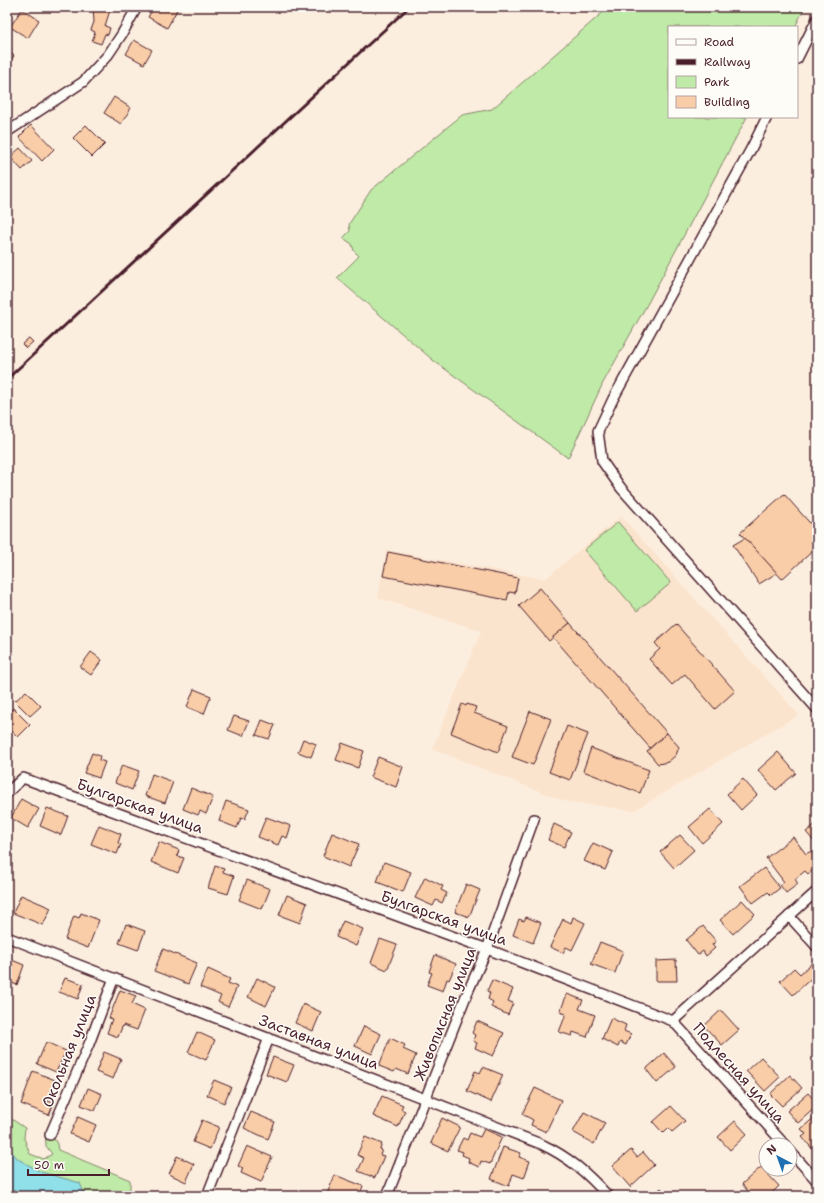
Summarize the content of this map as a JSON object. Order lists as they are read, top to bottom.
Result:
{
  "streets": {
    "street": [
      "Булгарская улица",
      "Живописная улица",
      "Заставная улица",
      "Окольная улица",
      "Подлесная улица"
    ]
  },
  "crossings": [
    ["Булгарская улица", "Живописная улица"],
    ["Булгарская улица", "Подлесная улица"],
    ["Живописная улица", "Заставная улица"],
    ["Заставная улица", "Окольная улица"]
  ],
  "legend": [
    "Road",
    "Railway",
    "Park",
    "Building"
  ],
  "scale_bar": "50 m",
  "north": "top left"
}
